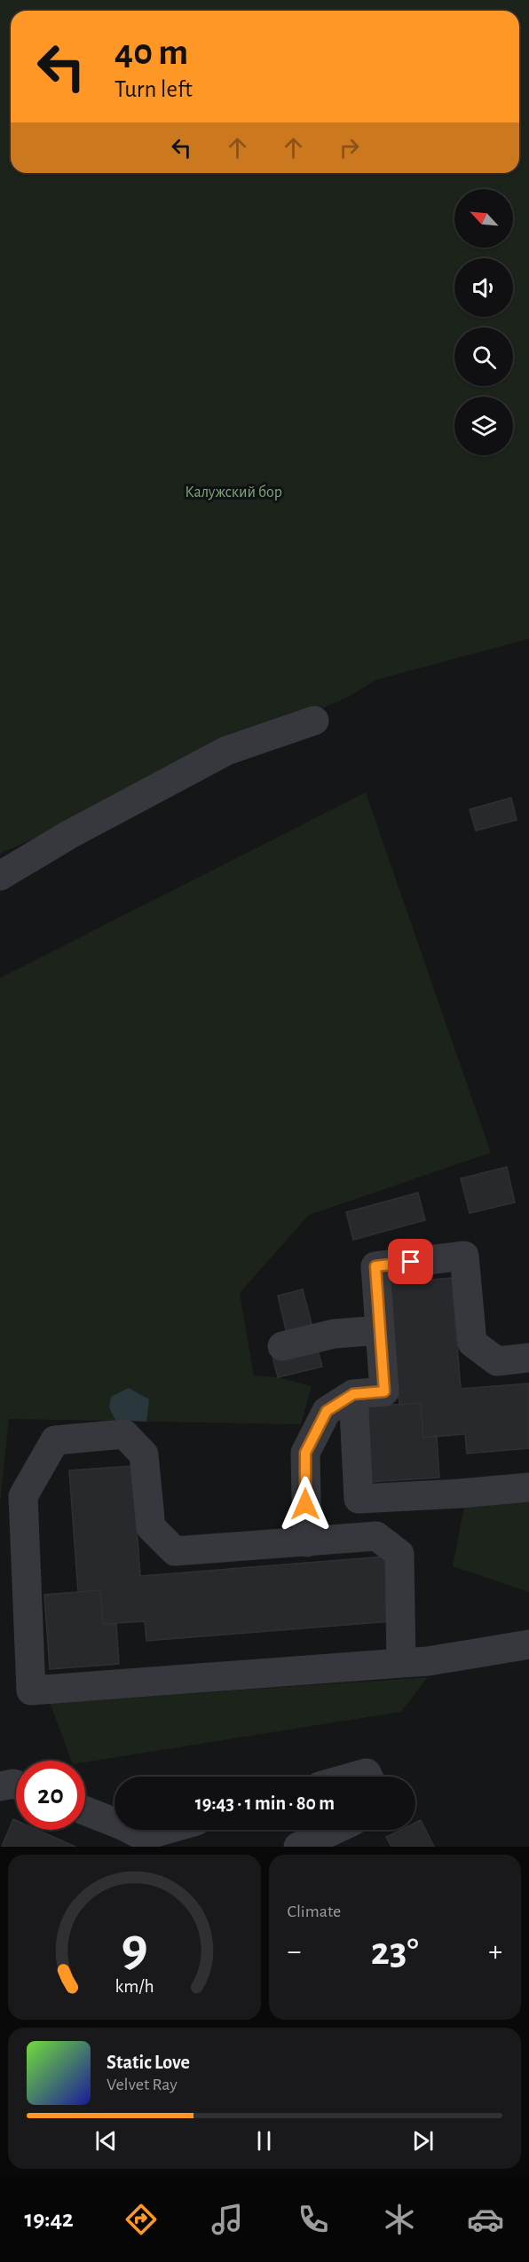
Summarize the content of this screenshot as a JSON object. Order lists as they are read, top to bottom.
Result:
{
  "parks": ["Калужский бор"],
  "north": "top left",
  "page": {
    "turn": ["40 m", "Turn left"],
    "limit": "20",
    "trip": "19:43 · 1 min · 80 m",
    "tile": "Climate",
    "heat": ["−", "23°", "+"],
    "song": ["Static Love", "Velvet Ray"],
    "tabs": "19:42",
    "gauge": ["9", "km/h"]
  }
}
